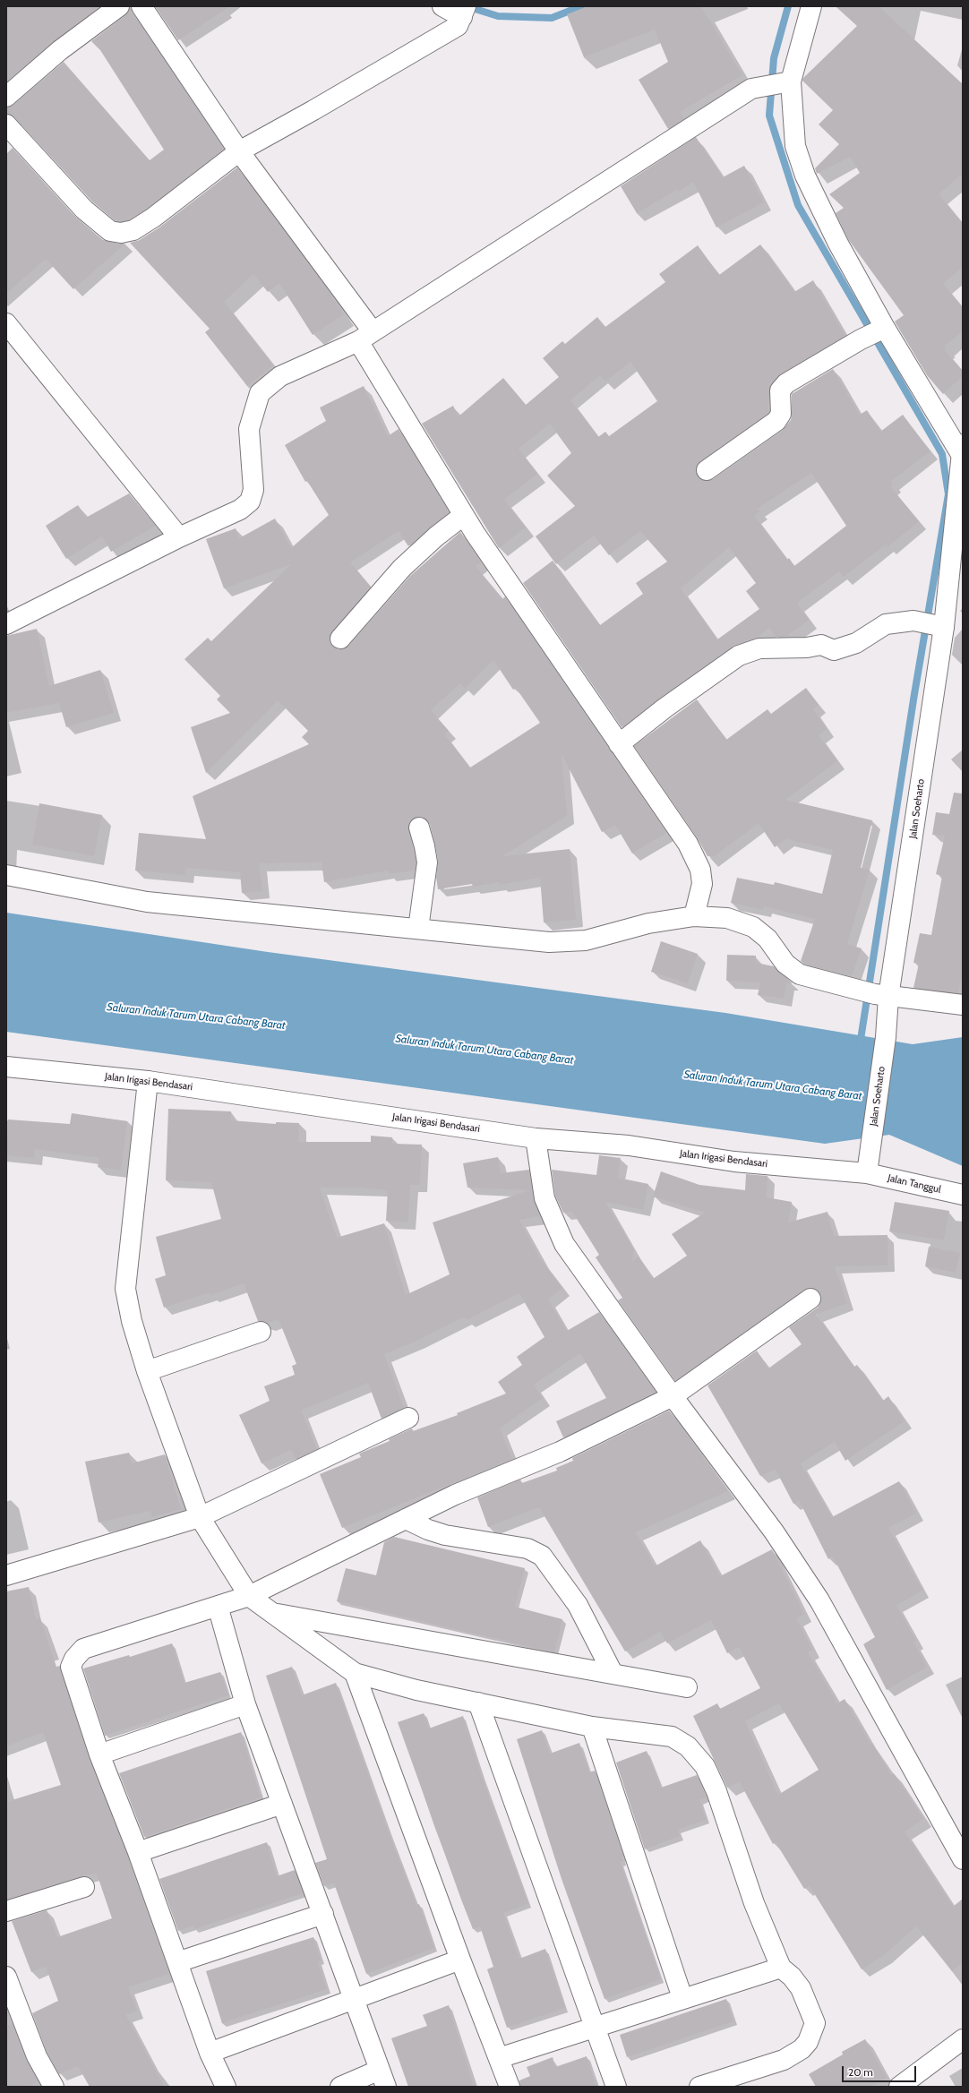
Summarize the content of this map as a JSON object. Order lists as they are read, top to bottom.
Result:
{
  "streets": {
    "street": ["Jalan Soeharto", "Jalan Irigasi Bendasari", "Jalan Tanggul"]
  },
  "crossings": [
    ["Jalan Soeharto", "Jalan Irigasi Bendasari"],
    ["Jalan Soeharto", "Jalan Tanggul"],
    ["Jalan Irigasi Bendasari", "Jalan Tanggul"]
  ],
  "water": ["Saluran Induk Tarum Utara Cabang Barat"],
  "scale_bar": "20 m"
}
